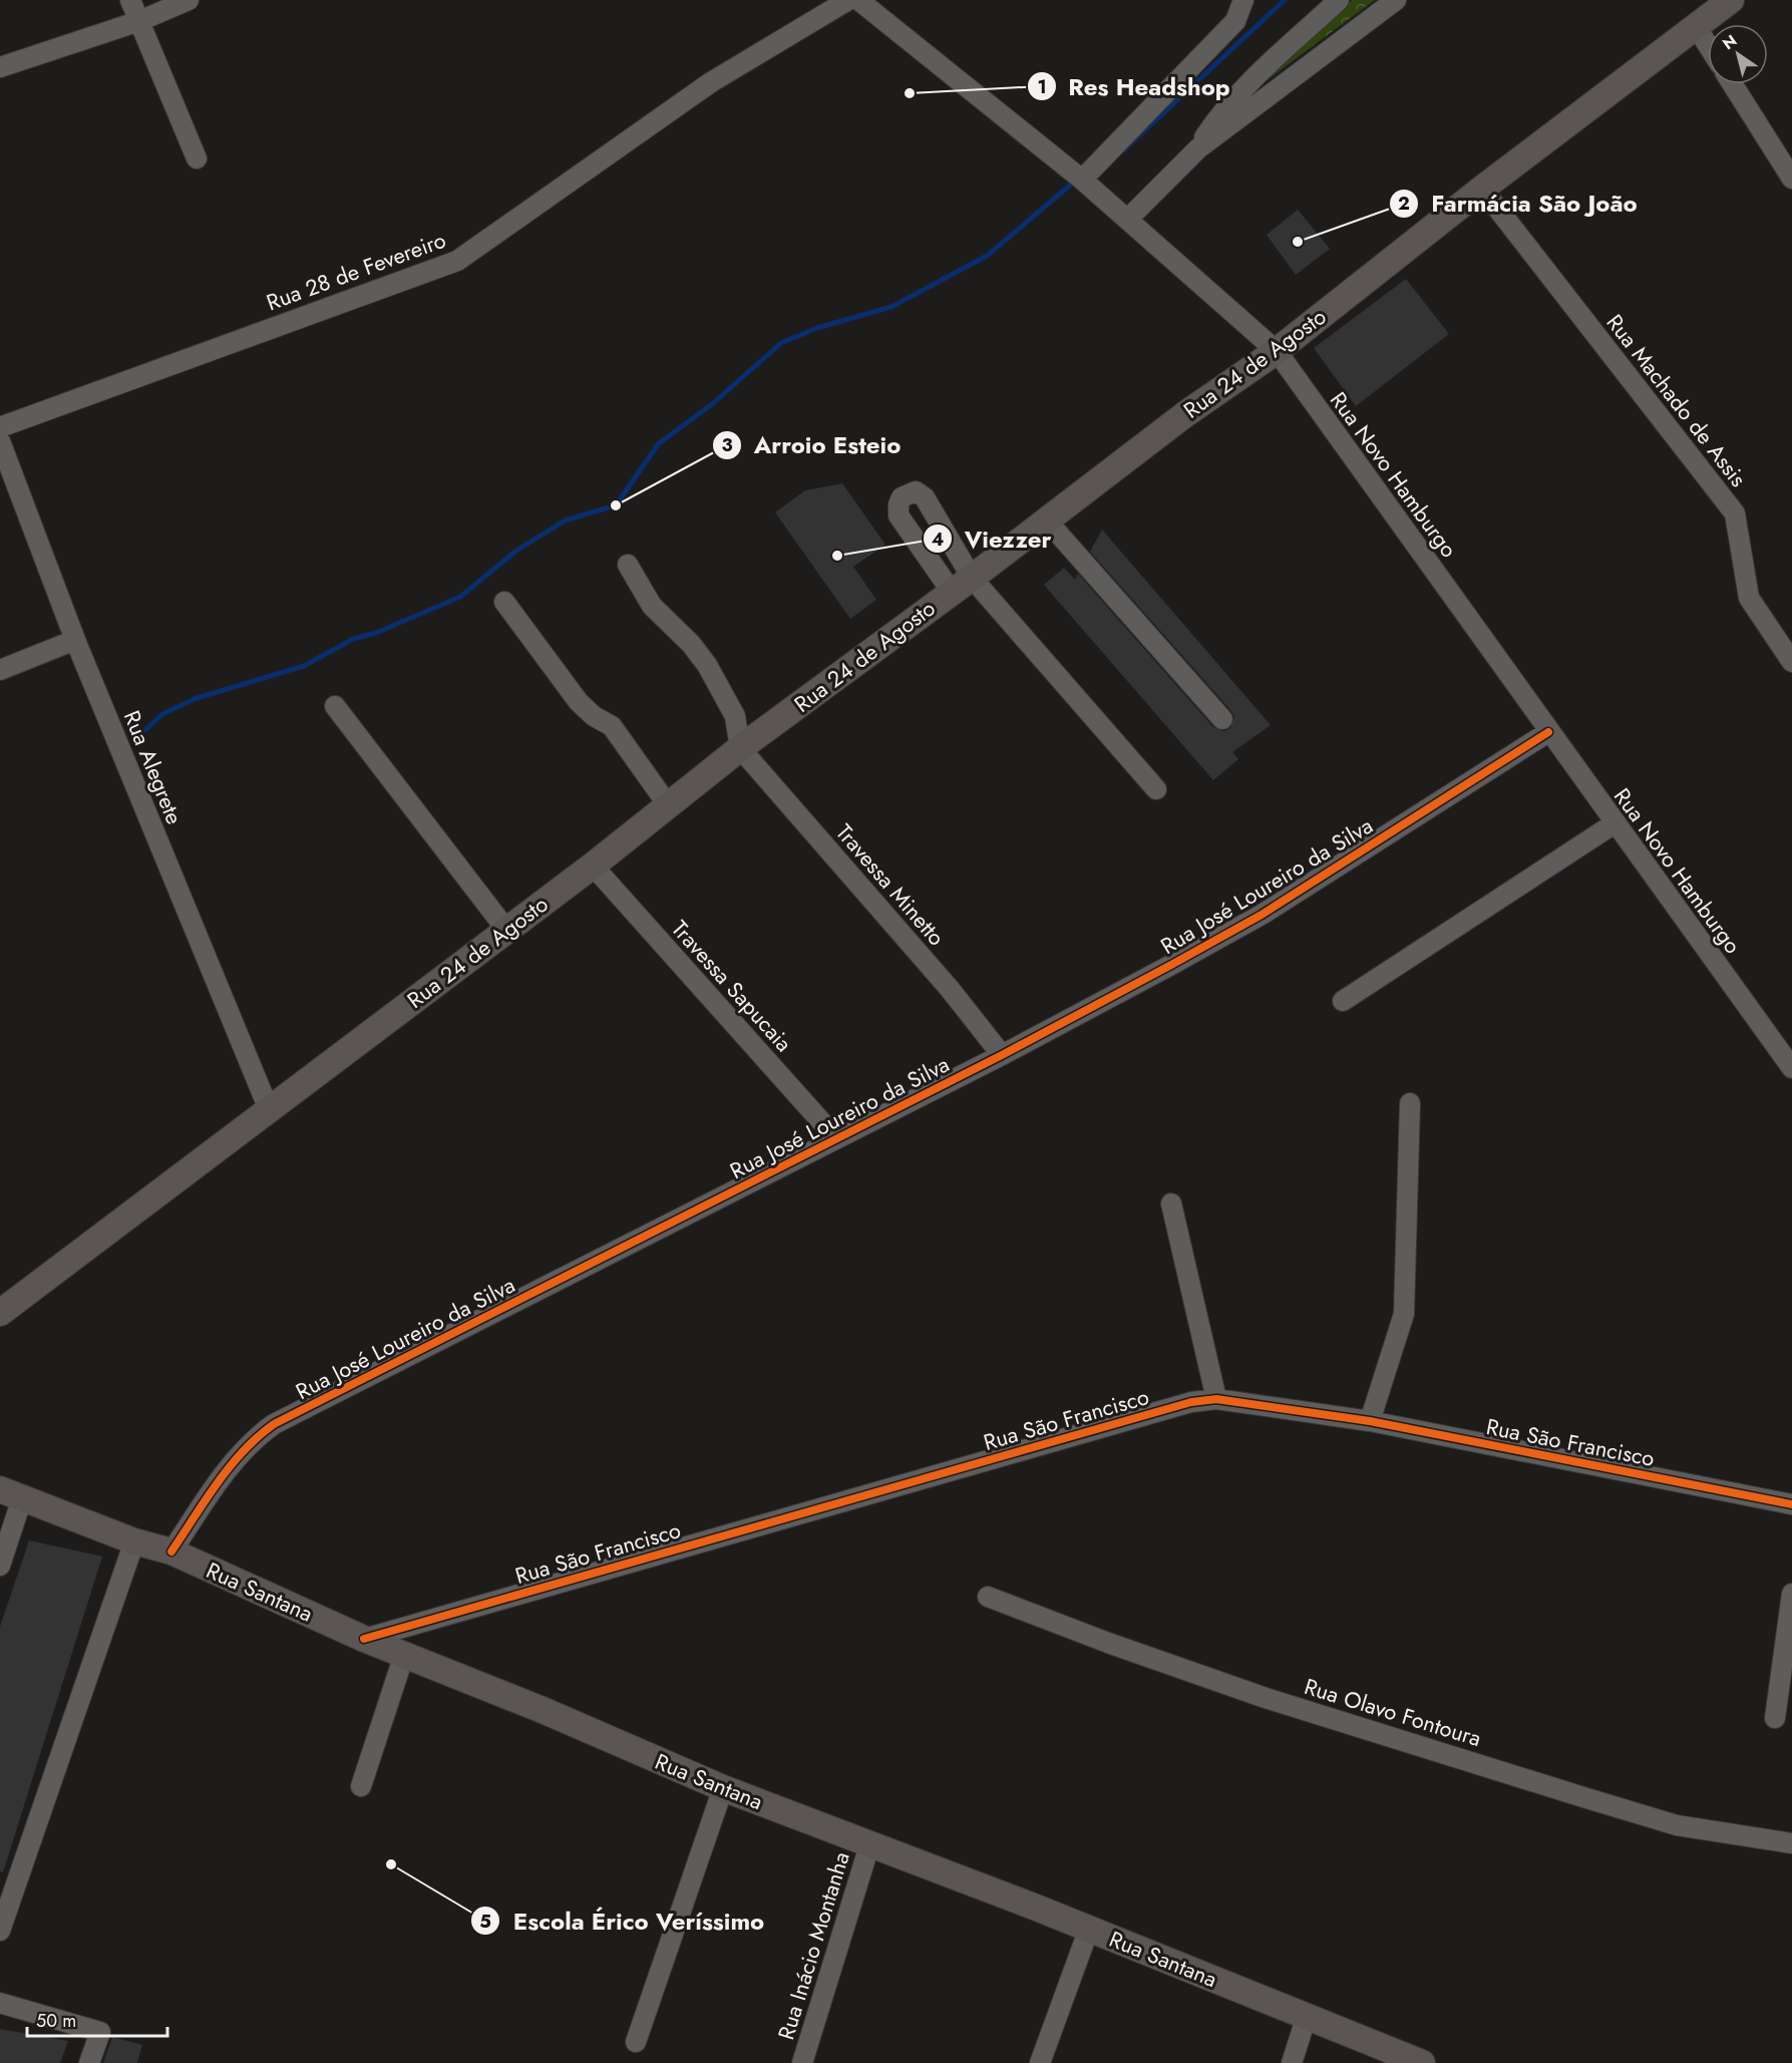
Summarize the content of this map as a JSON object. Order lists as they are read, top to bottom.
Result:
{
  "streets": {
    "main road": ["Rua 24 de Agosto", "Rua Santana"],
    "street": [
      "Rua 28 de Fevereiro",
      "Rua Machado de Assis",
      "Rua Novo Hamburgo",
      "Rua Alegrete",
      "Travessa Minetto",
      "Rua José Loureiro da Silva",
      "Travessa Sapucaia",
      "Rua São Francisco",
      "Rua Olavo Fontoura",
      "Rua Inácio Montanha"
    ]
  },
  "crossings": [
    ["Rua 24 de Agosto", "Rua Machado de Assis"],
    ["Rua 24 de Agosto", "Rua Novo Hamburgo"],
    ["Rua 24 de Agosto", "Rua Alegrete"],
    ["Rua 24 de Agosto", "Travessa Minetto"],
    ["Rua 24 de Agosto", "Travessa Sapucaia"],
    ["Rua Novo Hamburgo", "Rua José Loureiro da Silva"],
    ["Travessa Minetto", "Rua José Loureiro da Silva"],
    ["Rua José Loureiro da Silva", "Travessa Sapucaia"],
    ["Rua José Loureiro da Silva", "Rua Santana"],
    ["Rua São Francisco", "Rua Santana"],
    ["Rua Santana", "Rua Inácio Montanha"]
  ],
  "places": [
    "Res Headshop",
    "Farmácia São João",
    "Arroio Esteio",
    "Viezzer",
    "Escola Érico Veríssimo"
  ],
  "scale_bar": "50 m",
  "north": "top left"
}
